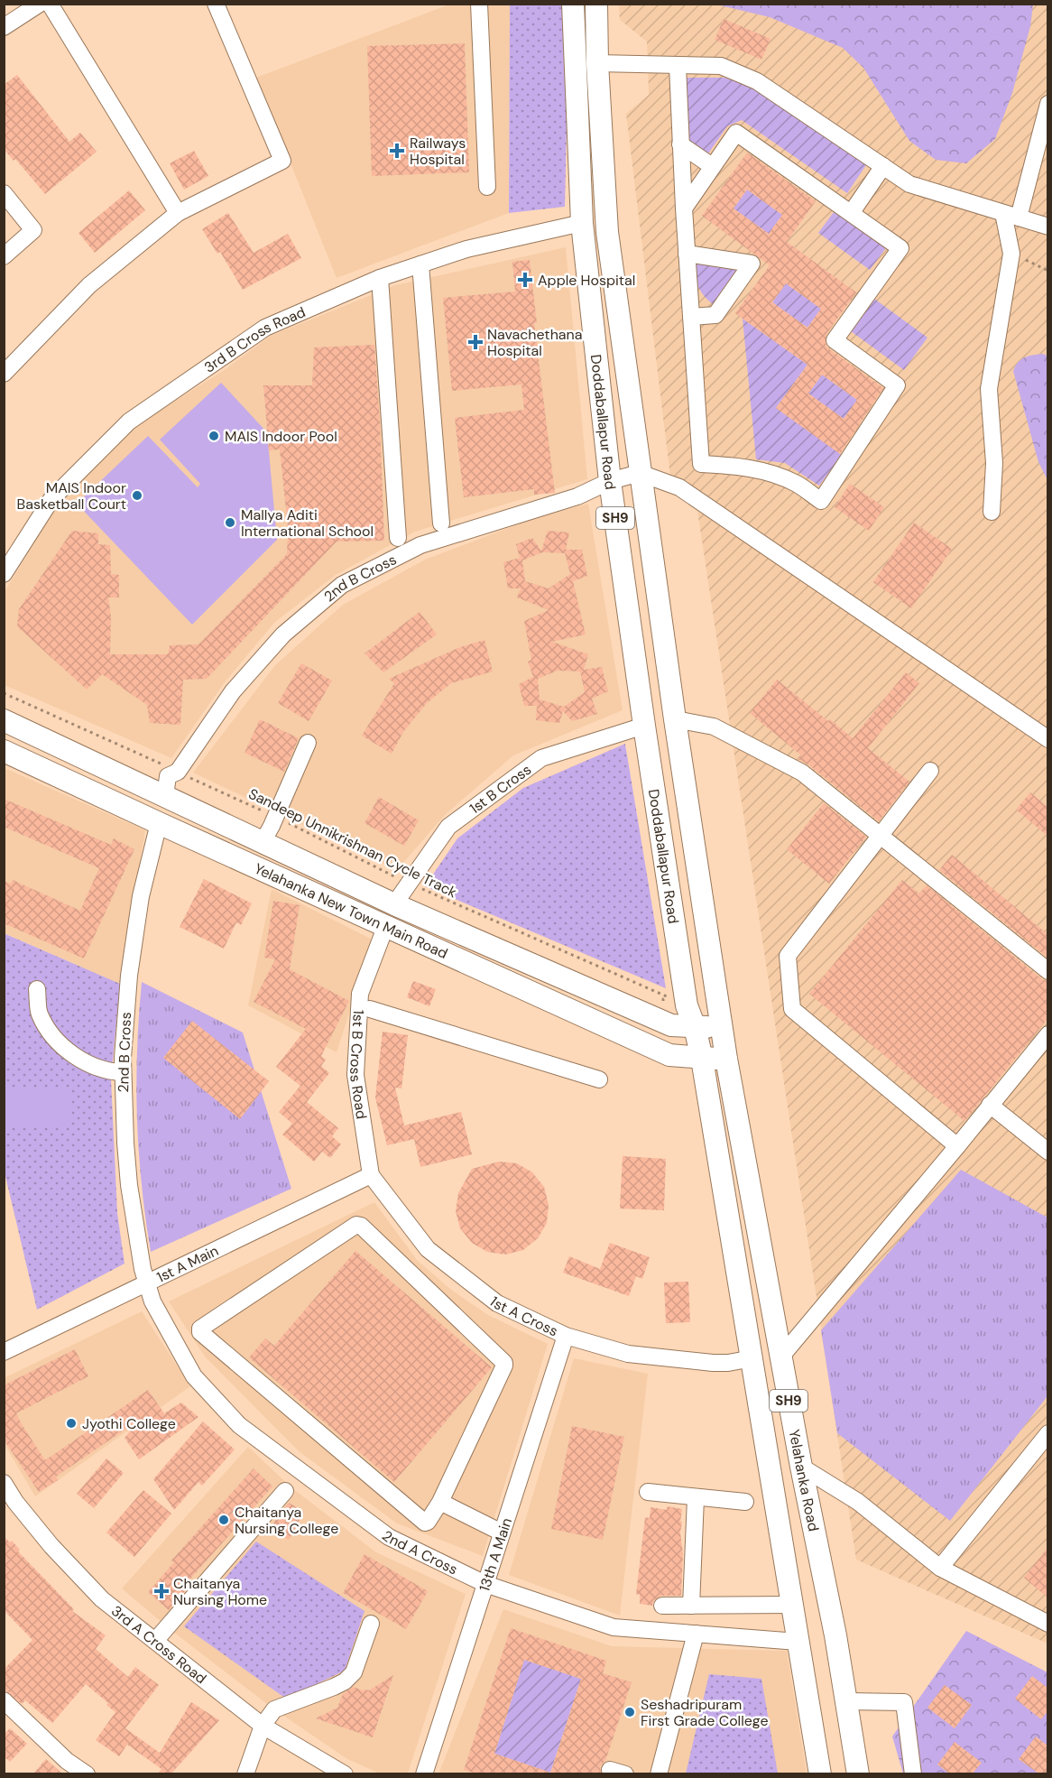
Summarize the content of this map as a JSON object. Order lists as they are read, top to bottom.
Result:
{
  "streets": {
    "main road": [
      "Doddaballapur Road",
      "SH9",
      "Yelahanka New Town Main Road",
      "Yelahanka Road"
    ],
    "street": [
      "3rd B Cross Road",
      "2nd B Cross",
      "1st B Cross",
      "1st B Cross Road",
      "1st A Main",
      "1st A Cross",
      "2nd A Cross",
      "13th A Main",
      "3rd A Cross Road"
    ],
    "path": ["Sandeep Unnikrishnan Cycle Track"]
  },
  "crossings": [
    ["3rd B Cross Road", "Doddaballapur Road"],
    ["Doddaballapur Road", "2nd B Cross"],
    ["Doddaballapur Road", "1st B Cross"],
    ["Doddaballapur Road", "Yelahanka New Town Main Road"],
    ["Doddaballapur Road", "Yelahanka Road"],
    ["2nd B Cross", "Sandeep Unnikrishnan Cycle Track"],
    ["2nd B Cross", "Yelahanka New Town Main Road"],
    ["2nd B Cross", "1st A Main"],
    ["2nd B Cross", "2nd A Cross"],
    ["1st B Cross", "Sandeep Unnikrishnan Cycle Track"],
    ["1st B Cross", "Yelahanka New Town Main Road"],
    ["Sandeep Unnikrishnan Cycle Track", "Yelahanka New Town Main Road"],
    ["Yelahanka New Town Main Road", "1st B Cross Road"],
    ["Yelahanka New Town Main Road", "Yelahanka Road"],
    ["1st B Cross Road", "1st A Main"],
    ["1st B Cross Road", "1st A Cross"],
    ["1st A Main", "1st A Cross"],
    ["1st A Main", "2nd A Cross"],
    ["1st A Cross", "Yelahanka Road"],
    ["1st A Cross", "13th A Main"],
    ["Yelahanka Road", "2nd A Cross"],
    ["2nd A Cross", "13th A Main"]
  ],
  "places": {
    "health": [
      "Railways Hospital",
      "Apple Hospital",
      "Navachethana Hospital",
      "Chaitanya Nursing Home"
    ],
    "other": [
      "MAIS Indoor Pool",
      "MAIS Indoor Basketball Court",
      "Mallya Aditi International School",
      "Jyothi College",
      "Chaitanya Nursing College",
      "Seshadripuram First Grade College"
    ]
  }
}
